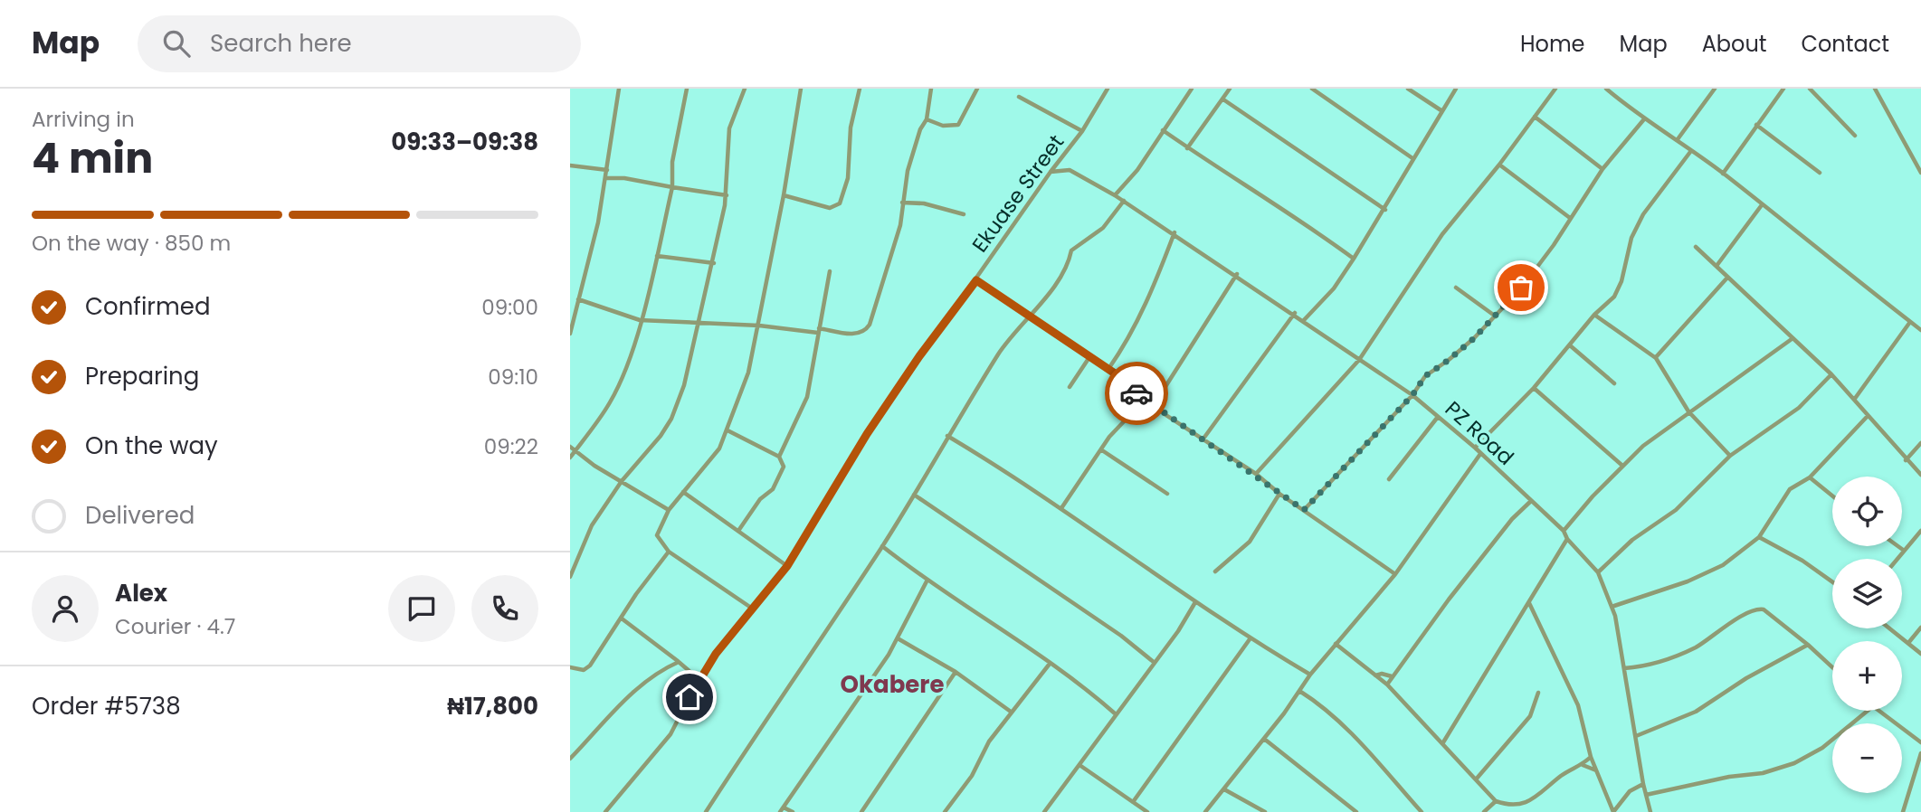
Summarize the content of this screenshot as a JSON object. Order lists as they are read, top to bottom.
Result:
{
  "streets": {
    "street": ["Ekuase Street", "PZ Road"]
  },
  "crossings": [
    ["Ekuase Street", "PZ Road"]
  ],
  "districts": ["Okabere"],
  "page": {
    "header": "Map",
    "search": "Search here",
    "nav": [
      "Home",
      "Map",
      "About",
      "Contact"
    ],
    "heading": ["4 min", "Arriving in", "09:33–09:38"],
    "panel": [
      "Alex",
      "Courier · 4.7",
      "Order #5738",
      "₦17,800"
    ],
    "bar": "On the way · 850 m",
    "list": [
      ["Confirmed", "09:00"],
      ["Preparing", "09:10"],
      ["On the way", "09:22"],
      "Delivered"
    ],
    "map_buttons": ["+", "−"]
  }
}
